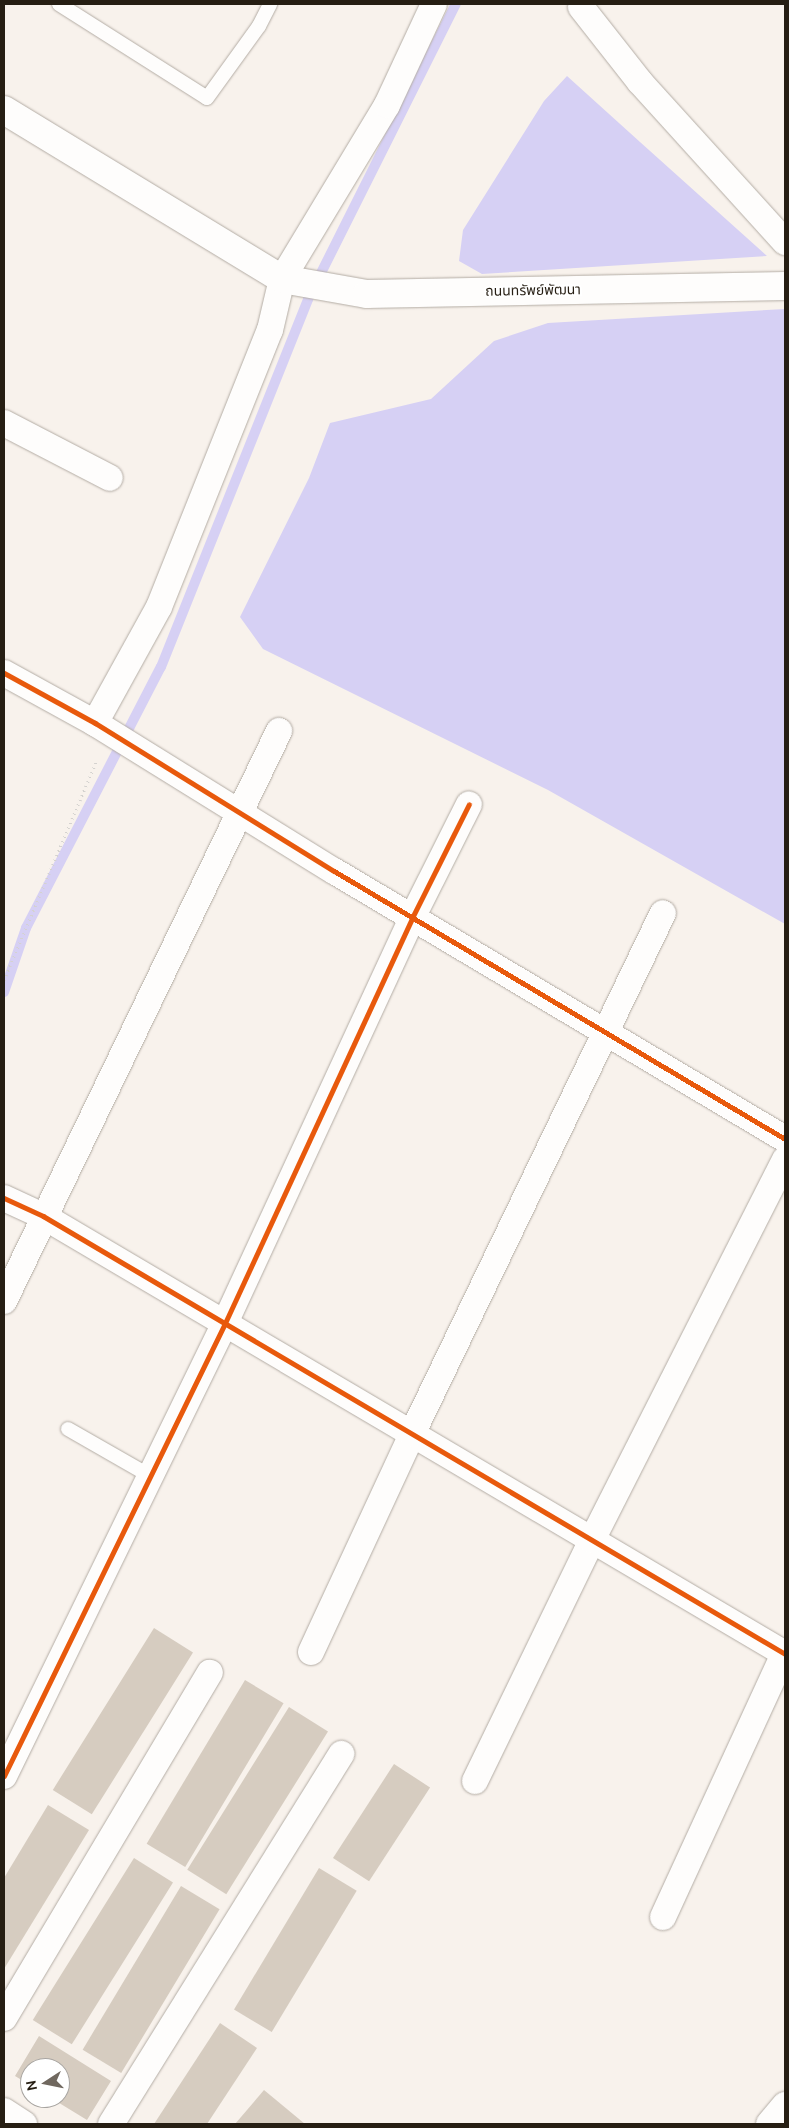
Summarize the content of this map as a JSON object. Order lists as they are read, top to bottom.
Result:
{
  "streets": {
    "street": ["ถนนทรัพย์พัฒนา"]
  },
  "north": "left"
}
